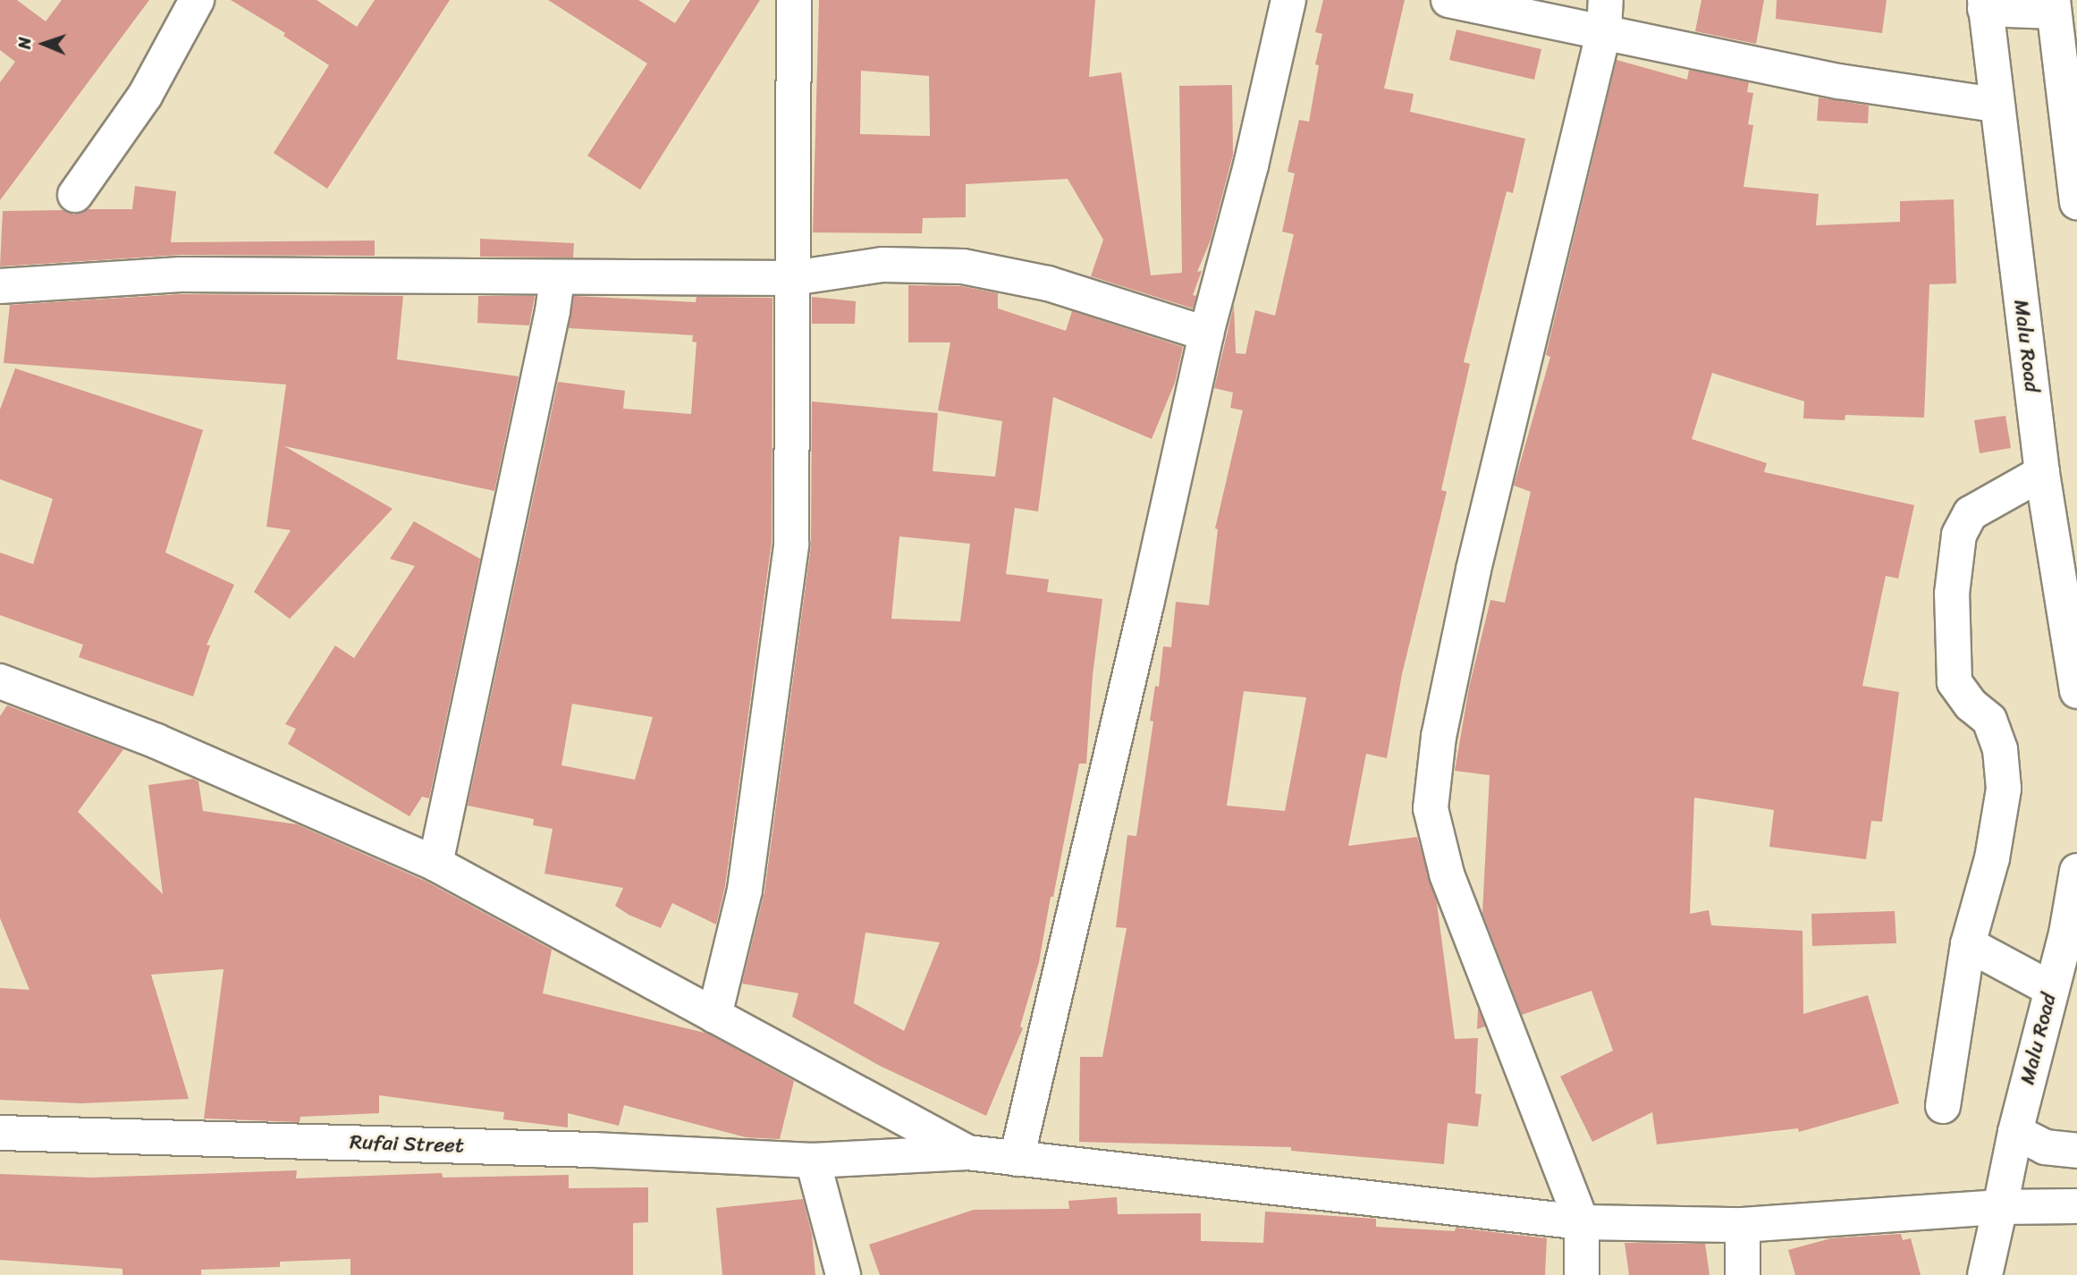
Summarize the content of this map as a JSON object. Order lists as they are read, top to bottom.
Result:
{
  "streets": {
    "street": ["Malu Road", "Rufai Street"]
  },
  "north": "left"
}
